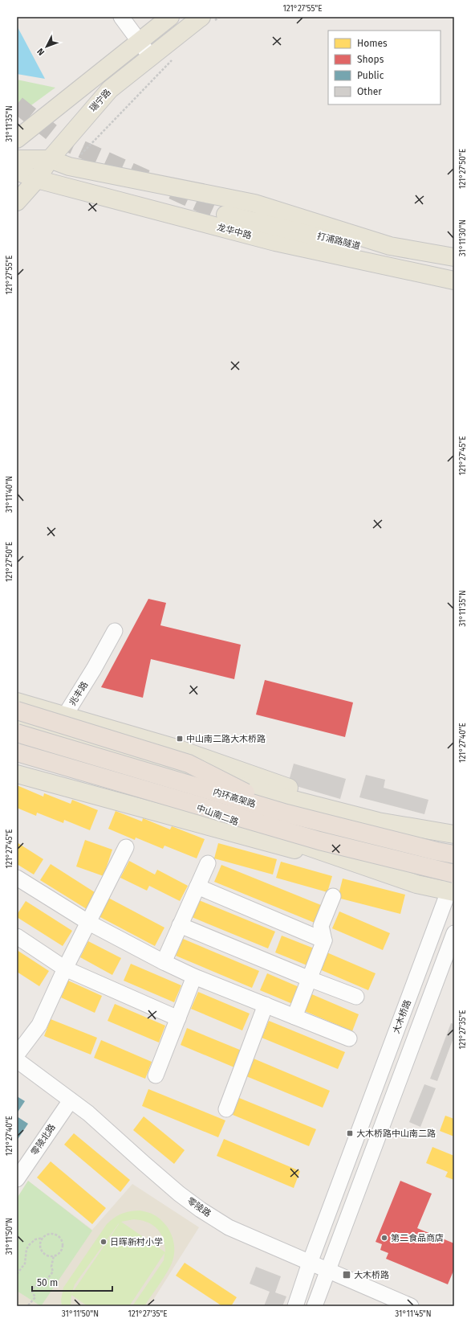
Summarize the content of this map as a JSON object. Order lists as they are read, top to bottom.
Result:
{
  "streets": {
    "highway": ["内环高架路"],
    "main road": [
      "瑞宁路",
      "龙华中路",
      "打浦路隧道",
      "中山南二路"
    ],
    "street": [
      "兆丰路",
      "大木桥路",
      "零陵北路",
      "零陵路"
    ]
  },
  "crossings": [
    ["瑞宁路", "龙华中路"],
    ["兆丰路", "中山南二路"],
    ["内环高架路", "中山南二路"],
    ["内环高架路", "大木桥路"],
    ["中山南二路", "大木桥路"],
    ["大木桥路", "零陵路"],
    ["零陵北路", "零陵路"]
  ],
  "places": {
    "transit": ["中山南二路大木桥路", "大木桥路中山南二路", "大木桥路"],
    "other": ["第二食品商店", "日晖新村小学"]
  },
  "legend": [
    "Homes",
    "Shops",
    "Public",
    "Other"
  ],
  "scale_bar": "50 m",
  "north": "bottom left",
  "coordinates": [
    "121°27'55\"E",
    "31°11'35\"N",
    "121°27'50\"E",
    "31°11'30\"N",
    "121°27'45\"E",
    "31°11'40\"N",
    "121°27'40\"E",
    "121°27'35\"E",
    "31°11'50\"N",
    "31°11'45\"N"
  ]
}
